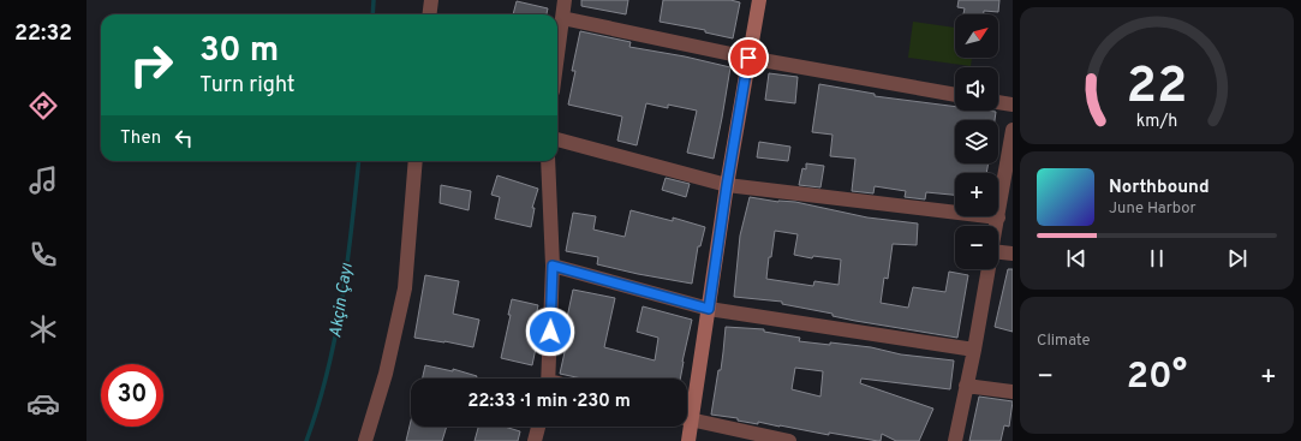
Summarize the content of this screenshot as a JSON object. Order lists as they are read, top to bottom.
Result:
{
  "water": ["Akçin Çayı"],
  "north": "top right",
  "page": {
    "tabs": "22:32",
    "map_buttons": ["+", "−"],
    "turn": ["30 m", "Turn right"],
    "then": "Then",
    "song": ["Northbound", "June Harbor"],
    "tile": "Climate",
    "heat": ["−", "20°", "+"],
    "limit": "30",
    "trip": "22:33 · 1 min · 230 m",
    "gauge": ["22", "km/h"]
  }
}
